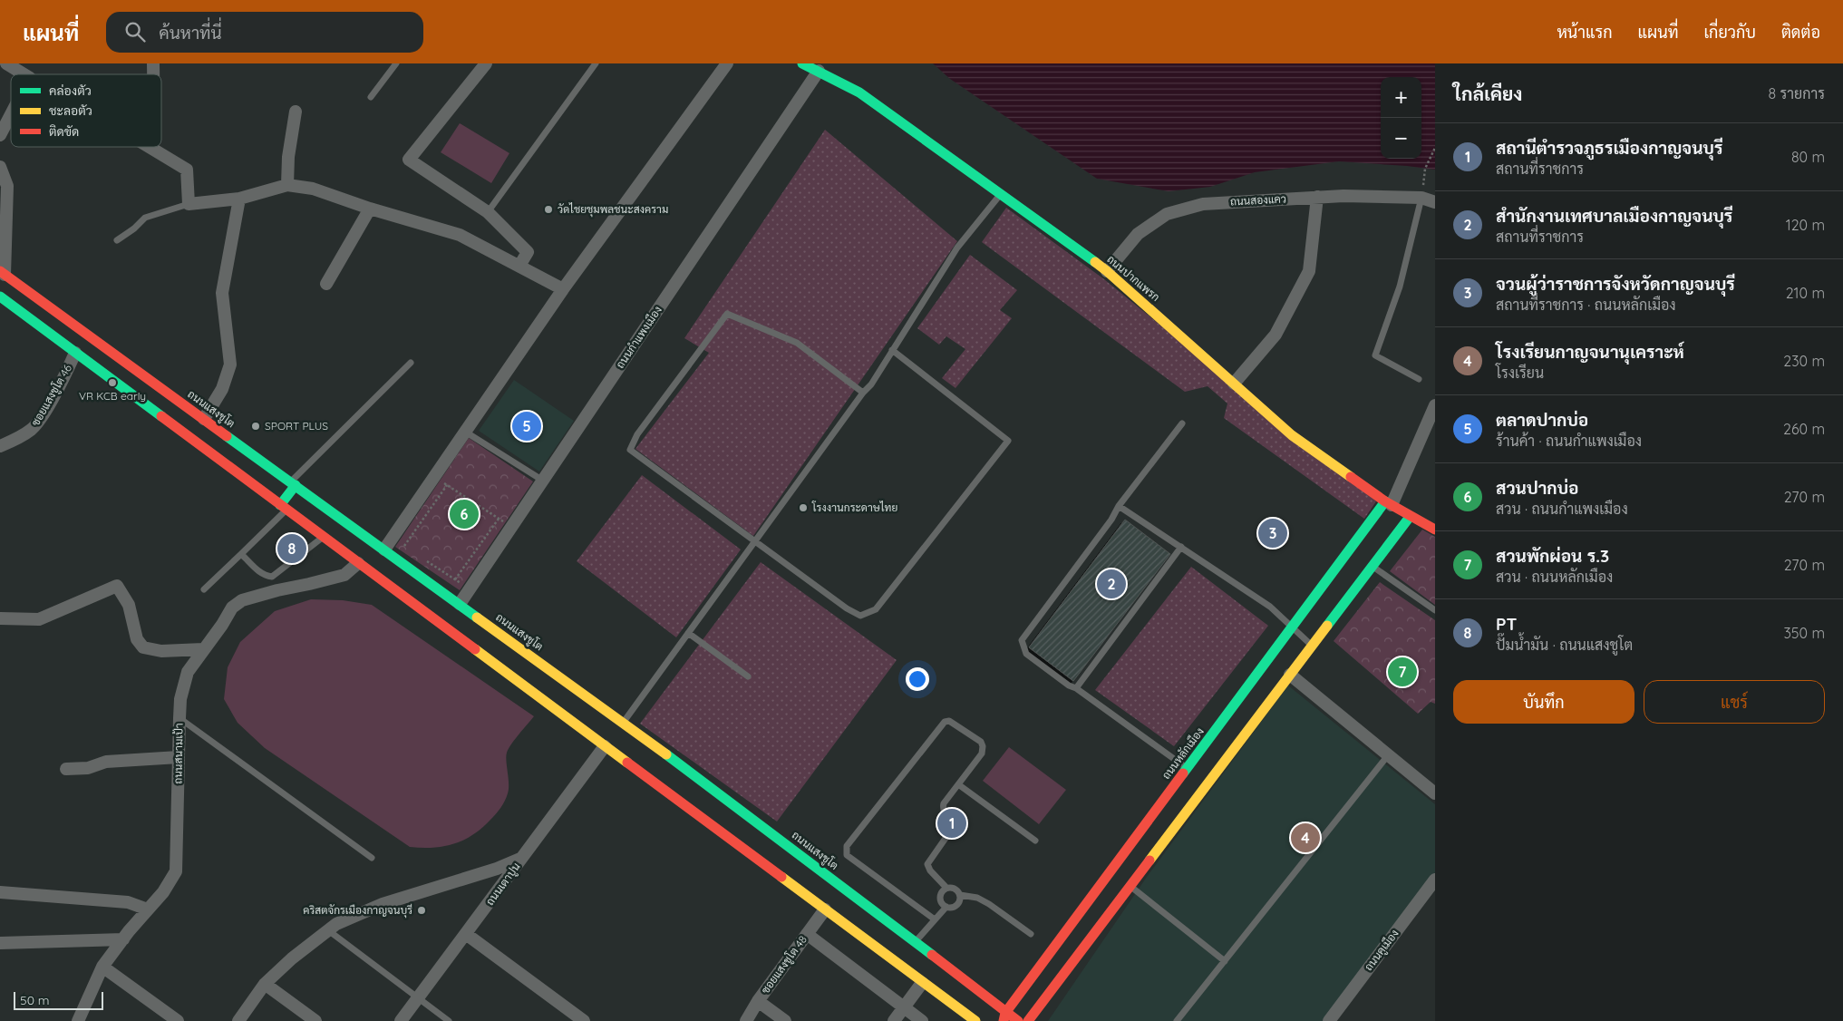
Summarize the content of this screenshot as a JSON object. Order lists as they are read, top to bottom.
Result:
{
  "streets": {
    "main road": ["ถนนปากแพรก", "ถนนแสงชูโต", "ถนนหลักเมือง"],
    "street": [
      "ถนนสองแคว",
      "ถนนกำแพงเมือง",
      "ซอยแสงชูโต 46",
      "ถนนสนามเป้า",
      "ถนนเตาปูน",
      "ถนนคูเมือง",
      "ซอยแสงชูโต 48"
    ]
  },
  "crossings": [
    ["ถนนสองแคว", "ถนนปากแพรก"],
    ["ถนนปากแพรก", "ถนนกำแพงเมือง"],
    ["ถนนปากแพรก", "ถนนหลักเมือง"],
    ["ถนนกำแพงเมือง", "ถนนแสงชูโต"],
    ["ถนนแสงชูโต", "ถนนหลักเมือง"]
  ],
  "places": [
    "วัดไชยชุมพลชนะสงคราม",
    "VR KCB early",
    "SPORT PLUS",
    "โรงงานกระดาษไทย",
    "คริสตจักรเมืองกาญจนบุรี"
  ],
  "legend": ["คล่องตัว", "ชะลอตัว", "ติดขัด"],
  "scale_bar": "50 m",
  "page": {
    "header": "แผนที่",
    "search": "ค้นหาที่นี่",
    "nav": [
      "หน้าแรก",
      "แผนที่",
      "เกี่ยวกับ",
      "ติดต่อ"
    ],
    "heading": ["ใกล้เคียง", "8 รายการ"],
    "map_buttons": ["+", "−"],
    "list": [
      {
        "mark": "1",
        "name": "สถานีตำรวจภูธรเมืองกาญจนบุรี",
        "note": "สถานที่ราชการ",
        "value": "80 m"
      },
      {
        "mark": "2",
        "name": "สำนักงานเทศบาลเมืองกาญจนบุรี",
        "note": "สถานที่ราชการ",
        "value": "120 m"
      },
      {
        "mark": "3",
        "name": "จวนผู้ว่าราชการจังหวัดกาญจนบุรี",
        "note": "สถานที่ราชการ · ถนนหลักเมือง",
        "value": "210 m"
      },
      {
        "mark": "4",
        "name": "โรงเรียนกาญจนานุเคราะห์",
        "note": "โรงเรียน",
        "value": "230 m"
      },
      {
        "mark": "5",
        "name": "ตลาดปากบ่อ",
        "note": "ร้านค้า · ถนนกำแพงเมือง",
        "value": "260 m"
      },
      {
        "mark": "6",
        "name": "สวนปากบ่อ",
        "note": "สวน · ถนนกำแพงเมือง",
        "value": "270 m"
      },
      {
        "mark": "7",
        "name": "สวนพักผ่อน ร.3",
        "note": "สวน · ถนนหลักเมือง",
        "value": "270 m"
      },
      {
        "mark": "8",
        "name": "PT",
        "note": "ปั๊มน้ำมัน · ถนนแสงชูโต",
        "value": "350 m"
      }
    ],
    "pins": [
      "5",
      "6",
      "3",
      "8",
      "2",
      "7",
      "1",
      "4"
    ],
    "buttons": ["บันทึก", "แชร์"],
    "scale": "50 m"
  }
}
